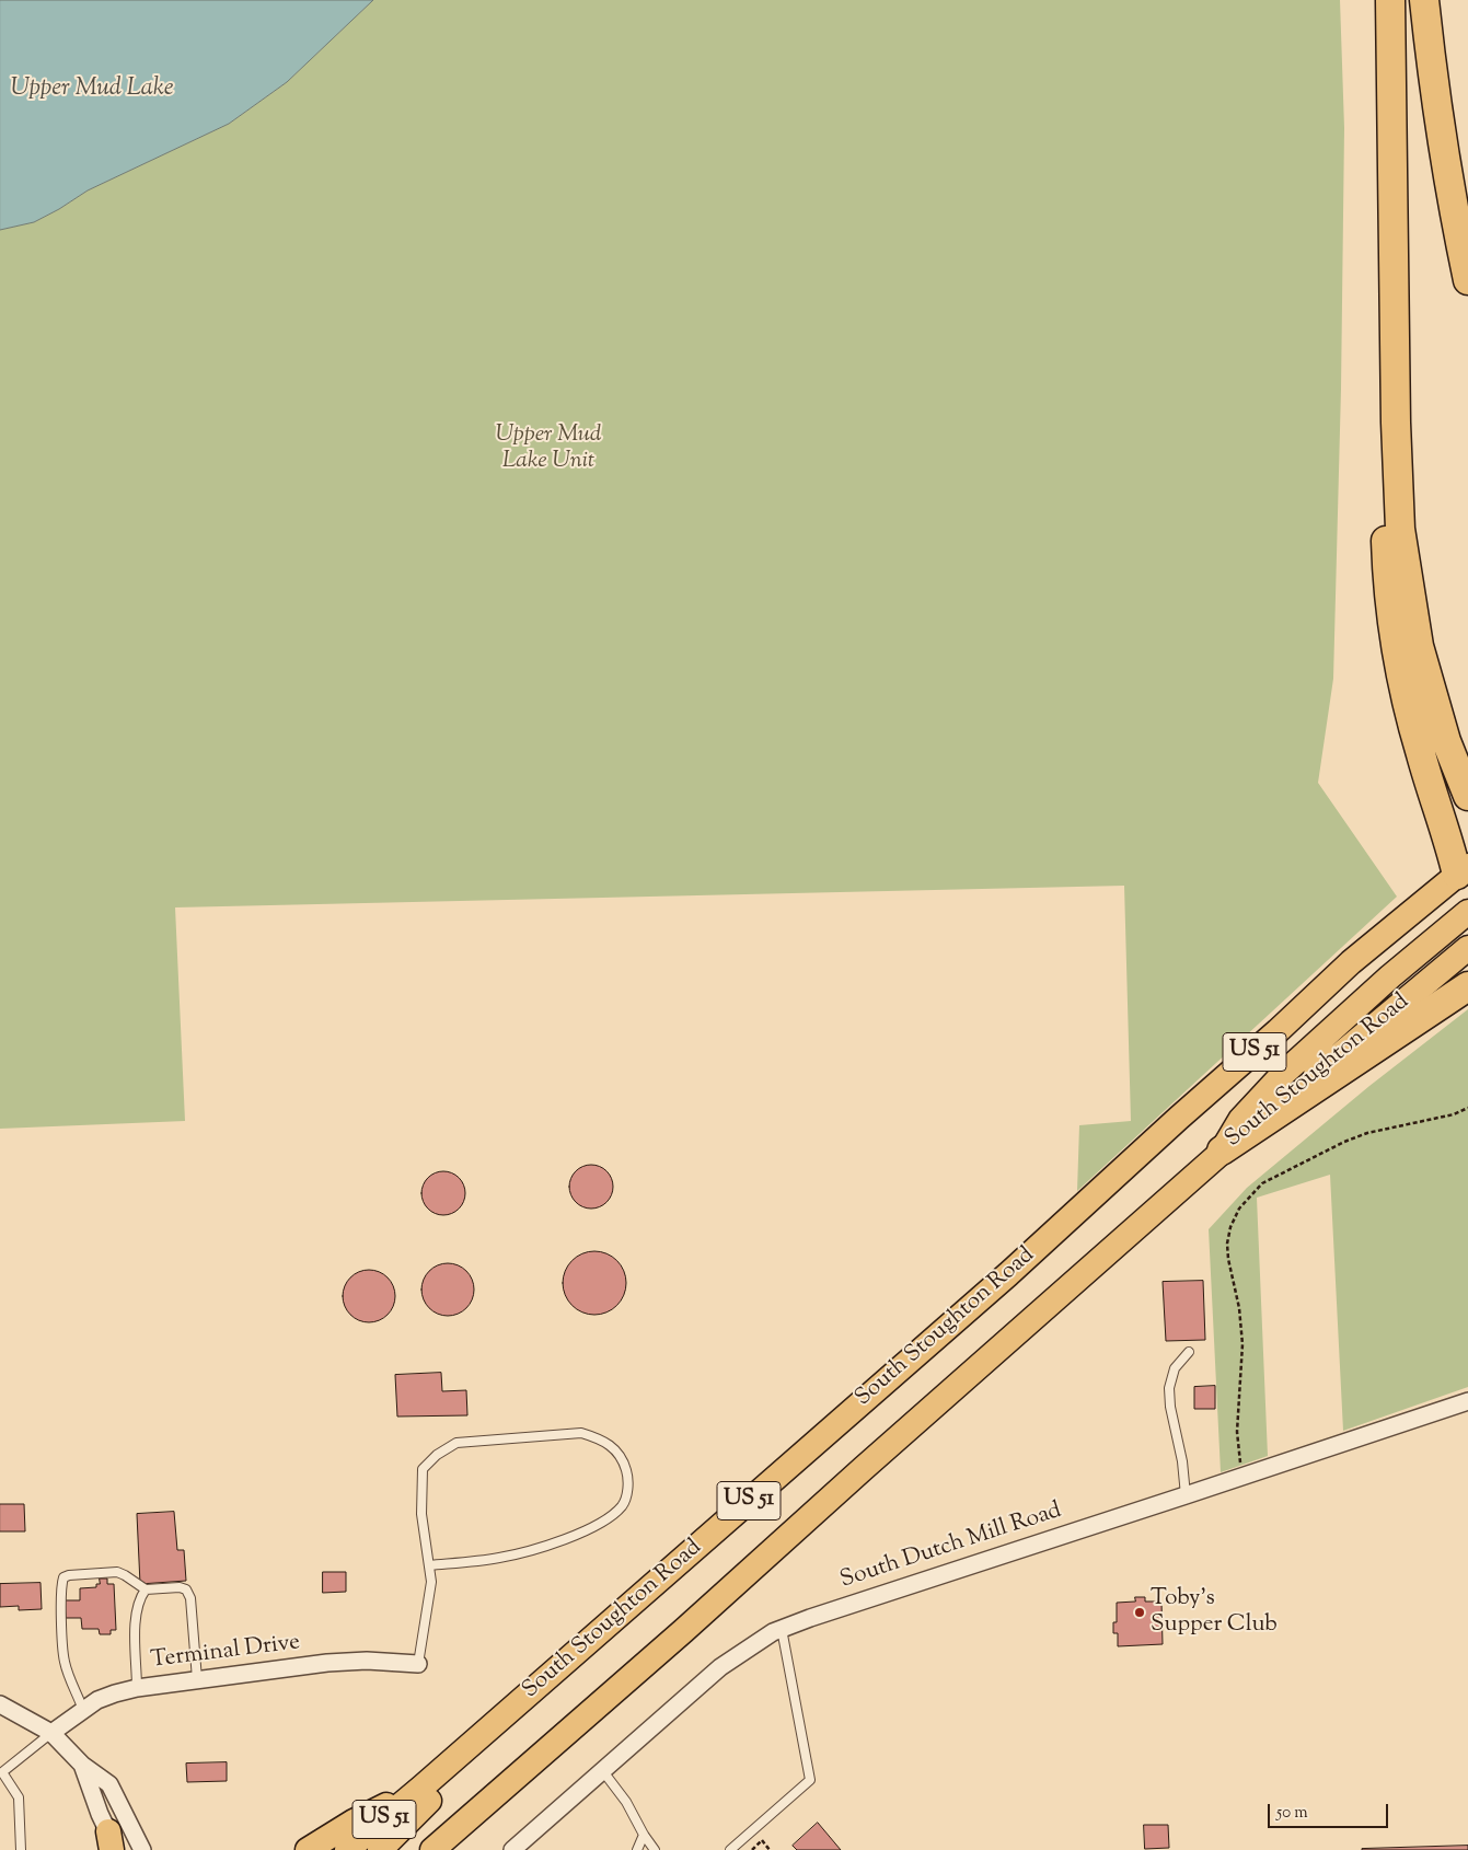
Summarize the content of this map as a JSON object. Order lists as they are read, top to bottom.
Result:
{
  "streets": {
    "main road": ["US 51", "South Stoughton Road"],
    "street": ["South Dutch Mill Road", "Terminal Drive"]
  },
  "crossings": [
    ["US 51", "South Stoughton Road"]
  ],
  "water": ["Upper Mud Lake"],
  "parks": ["Upper Mud Lake Unit"],
  "places": ["Toby's Supper Club"],
  "scale_bar": "50 m"
}
